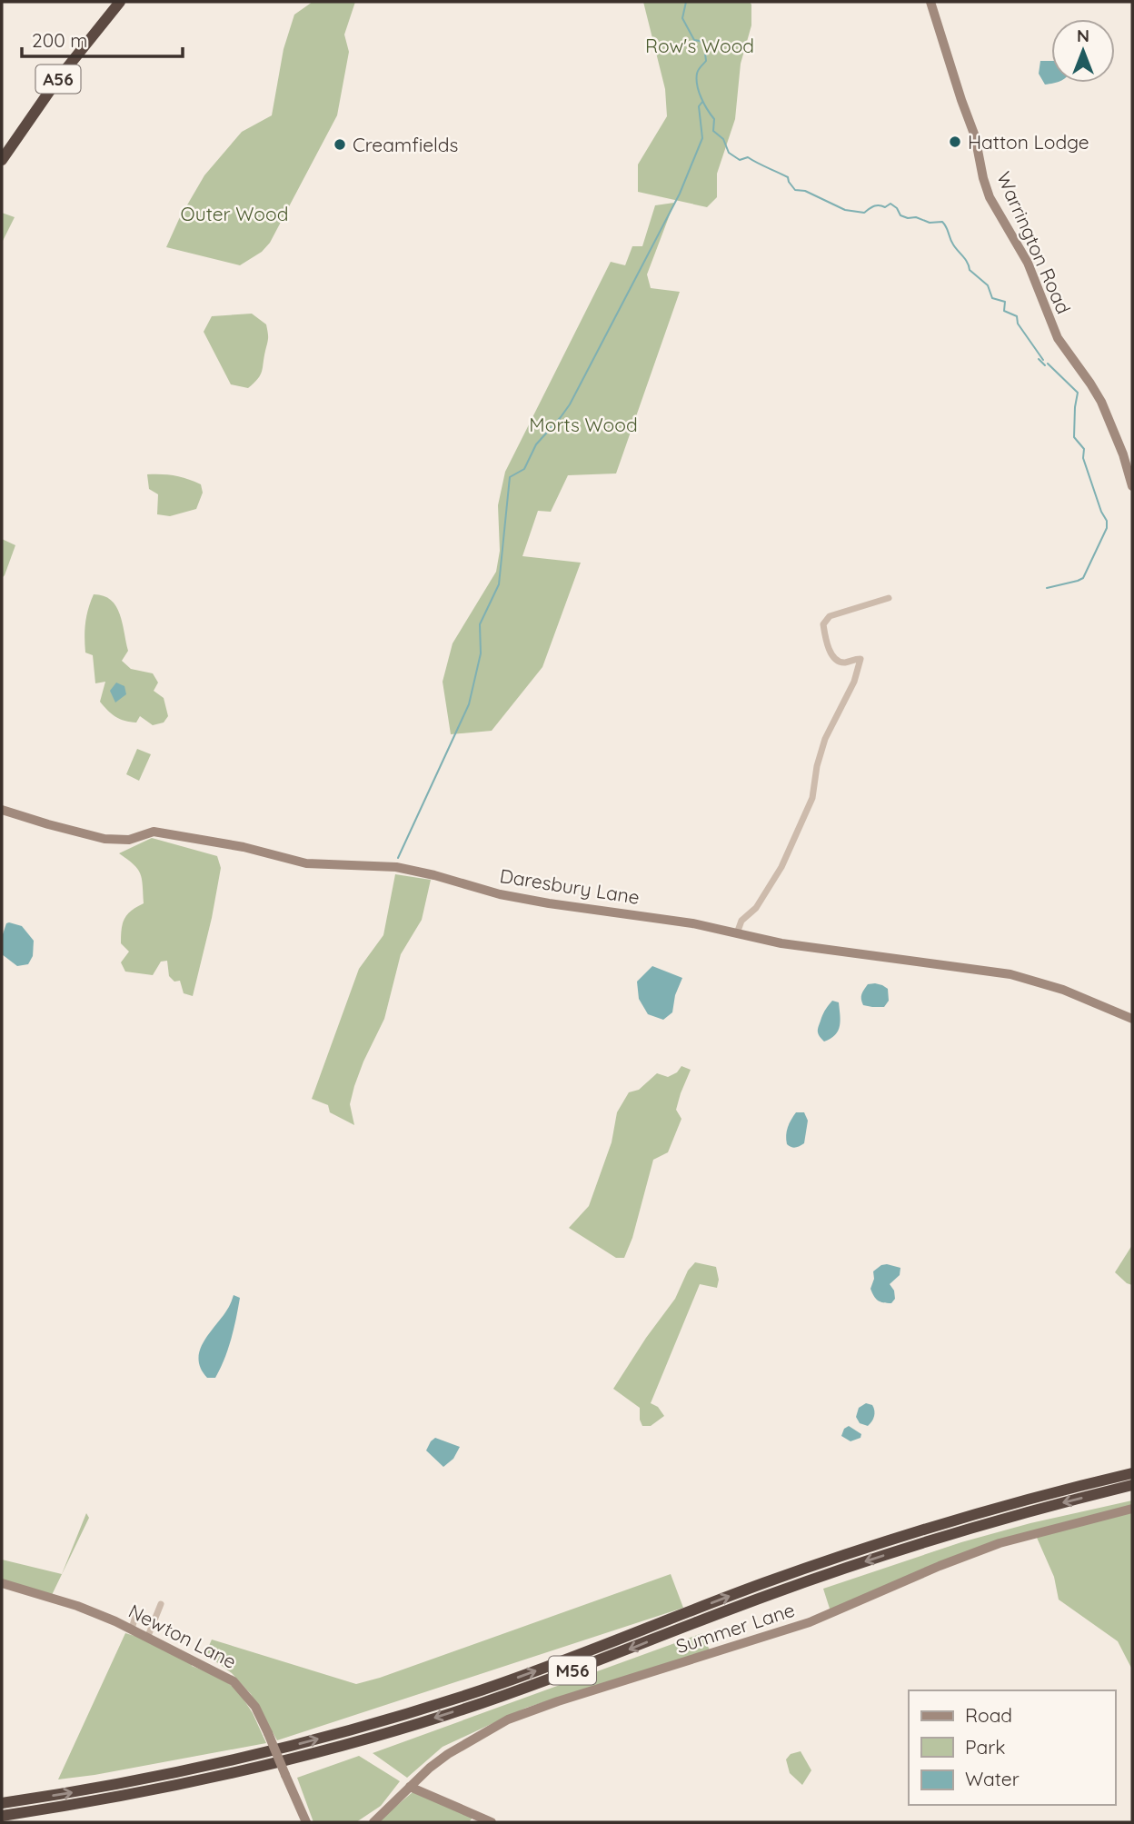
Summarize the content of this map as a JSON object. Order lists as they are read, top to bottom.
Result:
{
  "streets": {
    "highway": ["A56", "M56"],
    "street": [
      "Warrington Road",
      "Daresbury Lane",
      "Summer Lane",
      "Newton Lane"
    ]
  },
  "parks": ["Row's Wood", "Outer Wood", "Morts Wood"],
  "places": ["Hatton Lodge", "Creamfields"],
  "legend": ["Road", "Park", "Water"],
  "scale_bar": "200 m",
  "north": "top"
}
